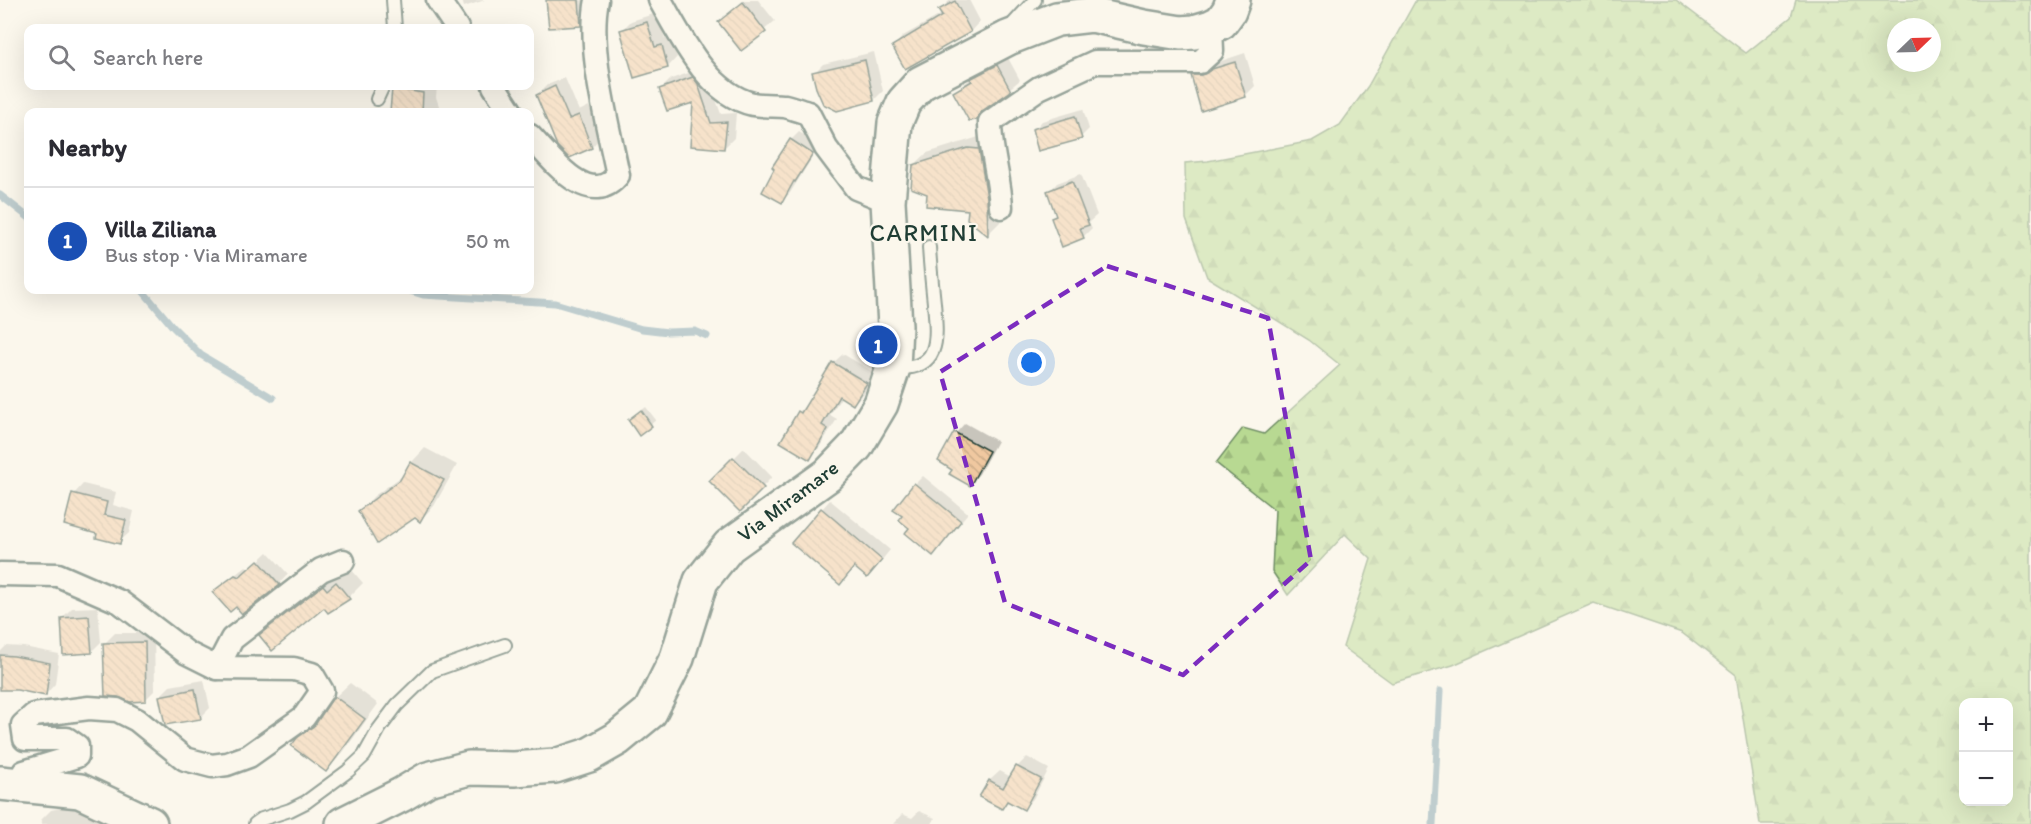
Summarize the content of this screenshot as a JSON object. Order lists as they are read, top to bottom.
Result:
{
  "streets": {
    "street": ["Via Miramare"]
  },
  "districts": ["CARMINI"],
  "north": "top right",
  "page": {
    "search": "Search here",
    "heading": "Nearby",
    "list": [
      {
        "mark": "1",
        "name": "Villa Ziliana",
        "note": "Bus stop · Via Miramare",
        "value": "50 m"
      }
    ],
    "pins": "1",
    "map_buttons": ["+", "−"]
  }
}
